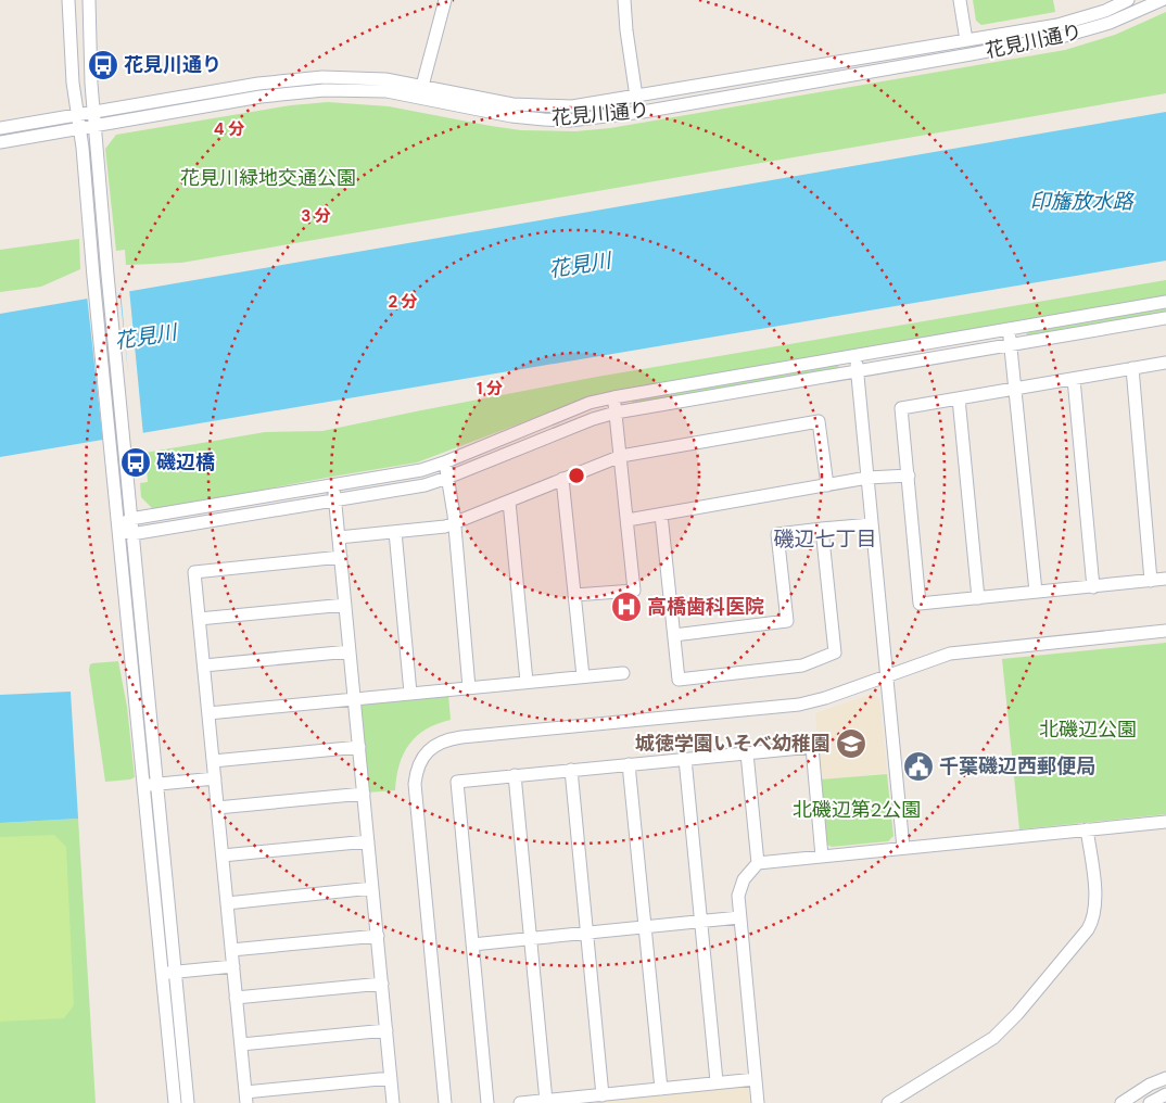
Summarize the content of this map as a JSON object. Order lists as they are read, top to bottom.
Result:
{
  "streets": {
    "street": ["花見川通り"]
  },
  "districts": ["磯辺七丁目"],
  "water": ["印旛放水路", "花見川"],
  "parks": ["花見川緑地交通公園", "北磯辺公園", "北磯辺第2公園"],
  "places": {
    "bus stop": ["花見川通り", "磯辺橋"],
    "hospital": ["高橋歯科医院"],
    "school or university": ["城徳学園いそべ幼稚園"],
    "public building": ["千葉磯辺西郵便局"]
  },
  "rings": [
    "4 分",
    "3 分",
    "2 分",
    "1 分"
  ]
}
